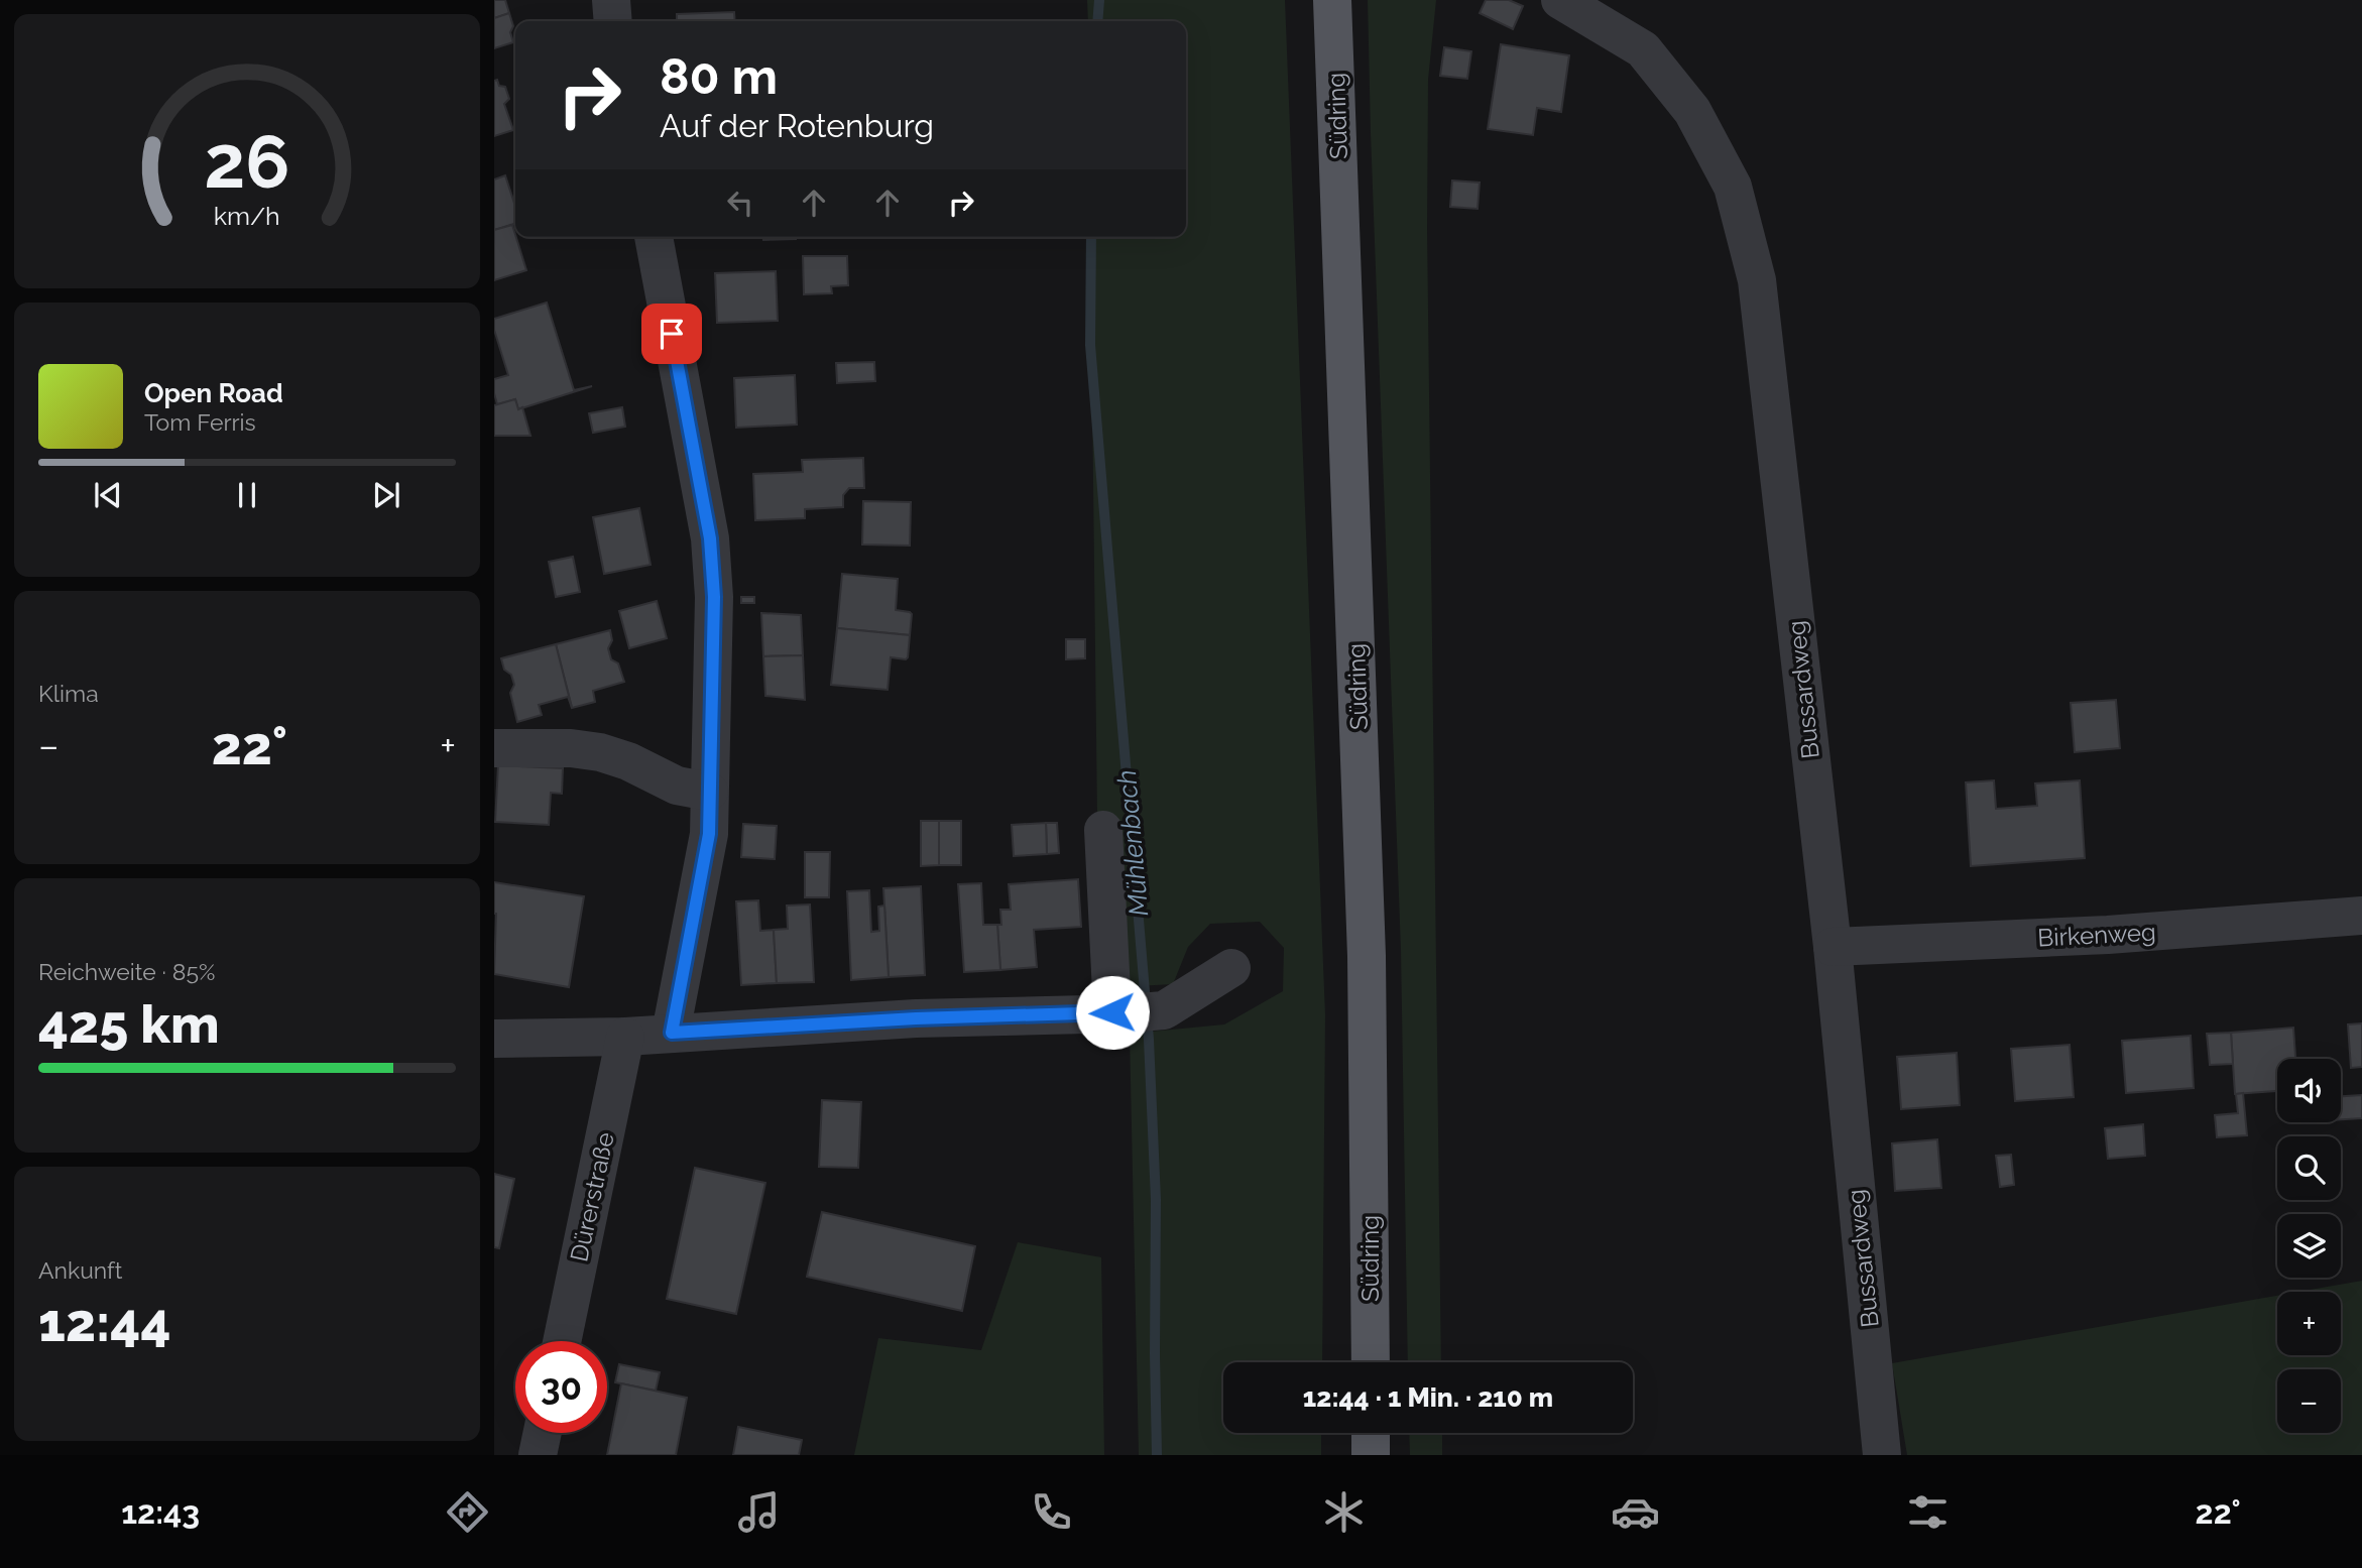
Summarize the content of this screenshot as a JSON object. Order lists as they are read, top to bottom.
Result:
{
  "streets": {
    "main road": ["Südring"],
    "street": ["Bussardweg", "Birkenweg", "Dürerstraße"]
  },
  "crossings": [
    ["Bussardweg", "Birkenweg"]
  ],
  "water": ["Mühlenbach"],
  "page": {
    "turn": ["80 m", "Auf der Rotenburg"],
    "song": ["Open Road", "Tom Ferris"],
    "tile": [
      "Klima",
      ["Reichweite · 85%", "425 km"],
      ["Ankunft", "12:44"]
    ],
    "heat": ["−", "22°", "+"],
    "map_buttons": ["+", "−"],
    "limit": "30",
    "trip": "12:44 · 1 Min. · 210 m",
    "tabs": ["12:43", "22°"],
    "gauge": ["26", "km/h"]
  }
}
